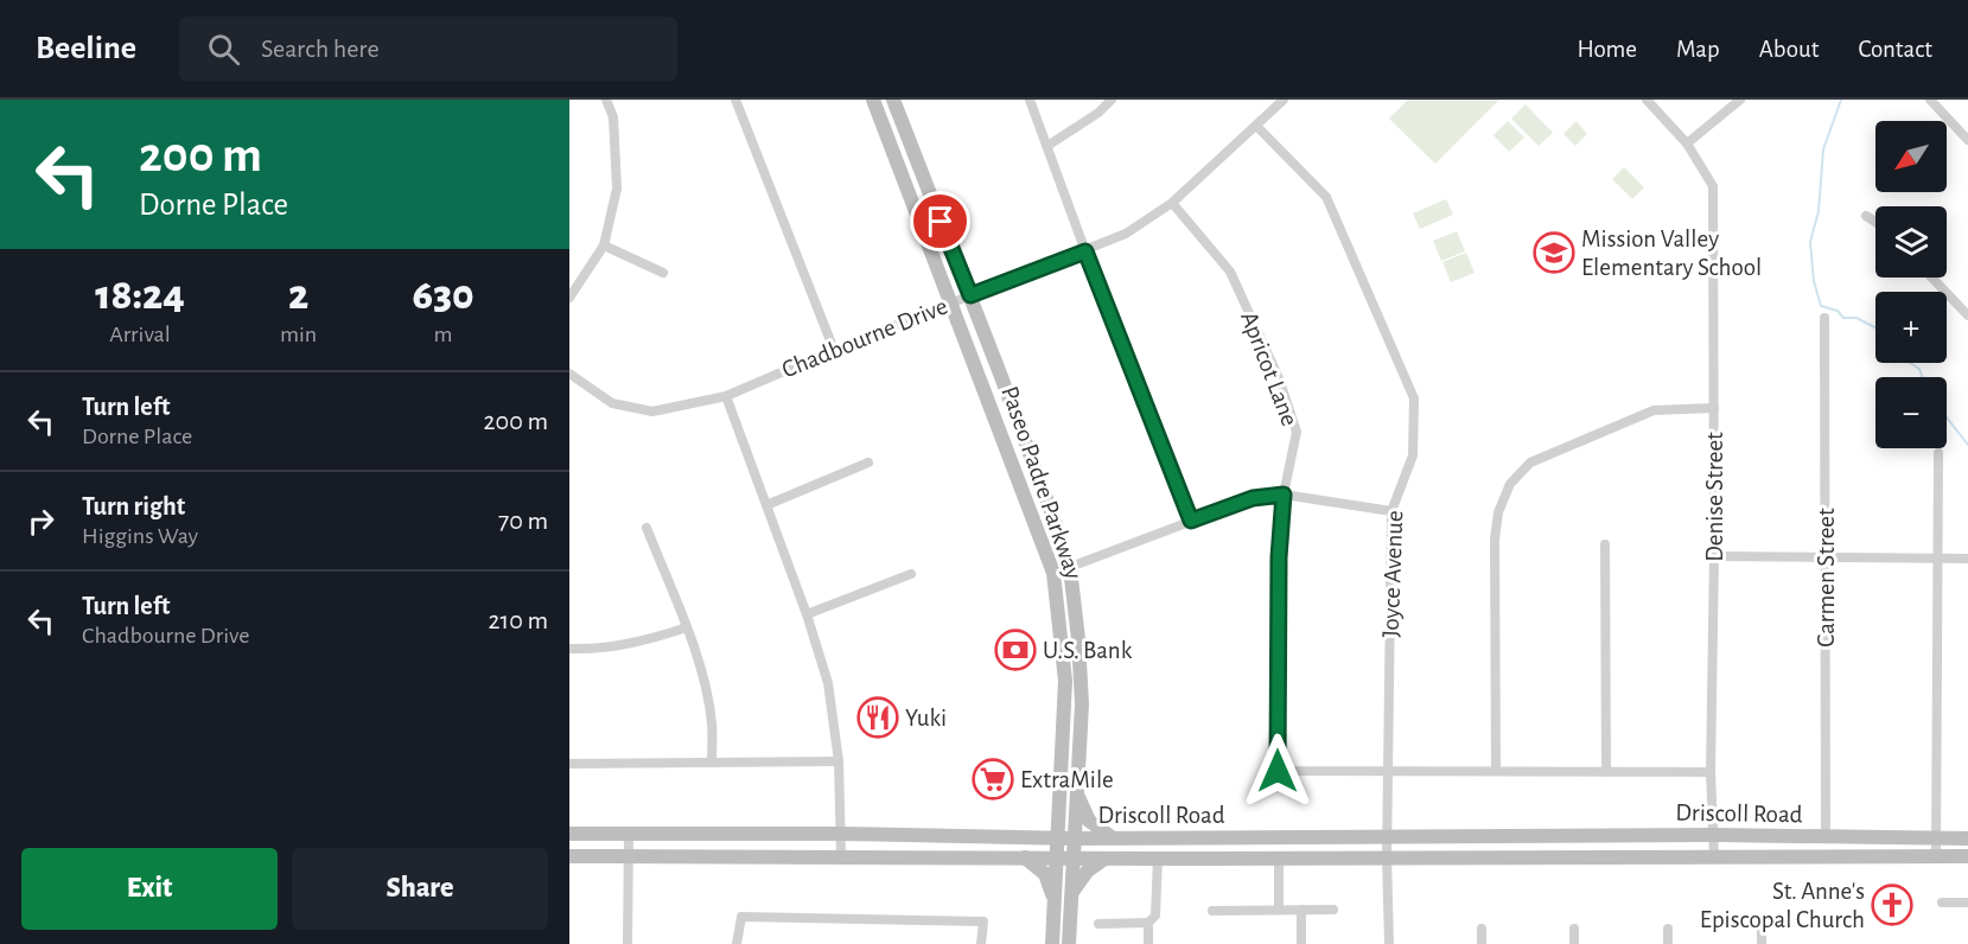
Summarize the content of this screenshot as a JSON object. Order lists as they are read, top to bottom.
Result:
{
  "streets": {
    "street": [
      "Chadbourne Drive",
      "Apricot Lane",
      "Paseo Padre Parkway",
      "Denise Street",
      "Joyce Avenue",
      "Carmen Street",
      "Driscoll Road"
    ]
  },
  "crossings": [
    ["Chadbourne Drive", "Apricot Lane"],
    ["Chadbourne Drive", "Paseo Padre Parkway"],
    ["Chadbourne Drive", "Joyce Avenue"],
    ["Apricot Lane", "Joyce Avenue"],
    ["Paseo Padre Parkway", "Driscoll Road"],
    ["Denise Street", "Driscoll Road"],
    ["Joyce Avenue", "Driscoll Road"],
    ["Carmen Street", "Driscoll Road"]
  ],
  "places": {
    "school or university": ["Mission Valley Elementary School"],
    "bank": ["U.S. Bank"],
    "restaurant": ["Yuki"],
    "supermarket": ["ExtraMile"],
    "church": ["St. Anne's Episcopal Church"]
  },
  "north": "bottom left",
  "page": {
    "header": "Beeline",
    "search": "Search here",
    "nav": [
      "Home",
      "Map",
      "About",
      "Contact"
    ],
    "turn": ["200 m", "Dorne Place"],
    "map_buttons": ["+", "−"],
    "eta": [
      "18:24",
      "Arrival",
      "2",
      "min",
      "630",
      "m"
    ],
    "list": [
      {
        "name": "Turn left",
        "note": "Dorne Place",
        "value": "200 m"
      },
      {
        "name": "Turn right",
        "note": "Higgins Way",
        "value": "70 m"
      },
      {
        "name": "Turn left",
        "note": "Chadbourne Drive",
        "value": "210 m"
      }
    ],
    "buttons": ["Exit", "Share"]
  }
}
